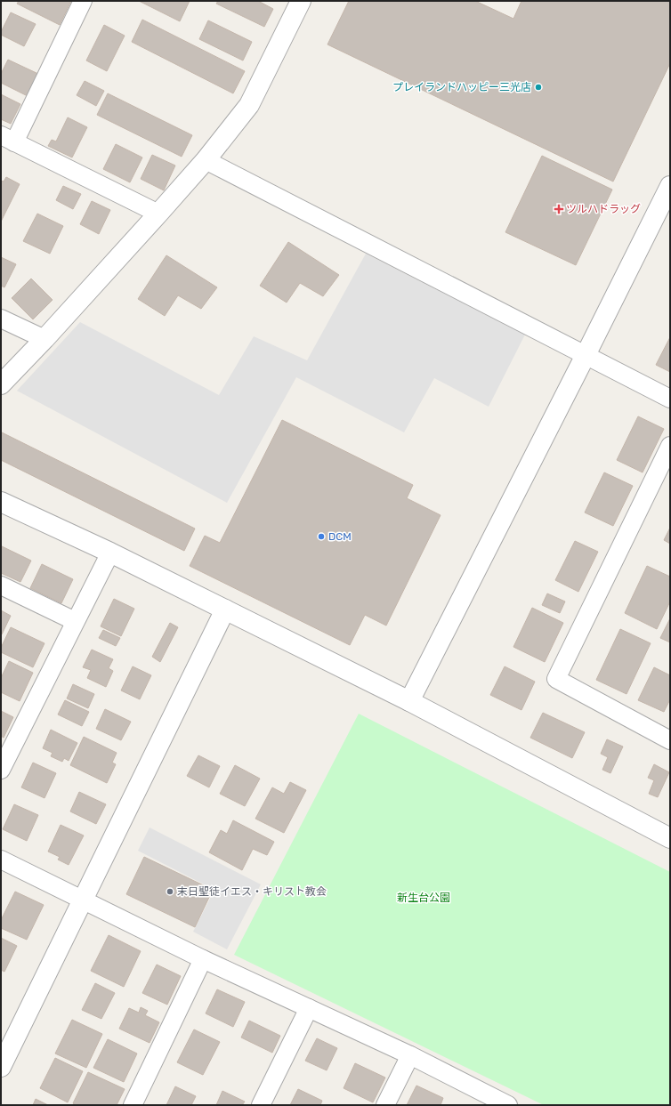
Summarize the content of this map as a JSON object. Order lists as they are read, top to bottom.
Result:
{
  "parks": ["新生台公園"],
  "places": {
    "other": ["プレイランドハッピー三光店", "DCM", "末日聖徒イエス・キリスト教会"],
    "health": ["ツルハドラッグ"]
  }
}
